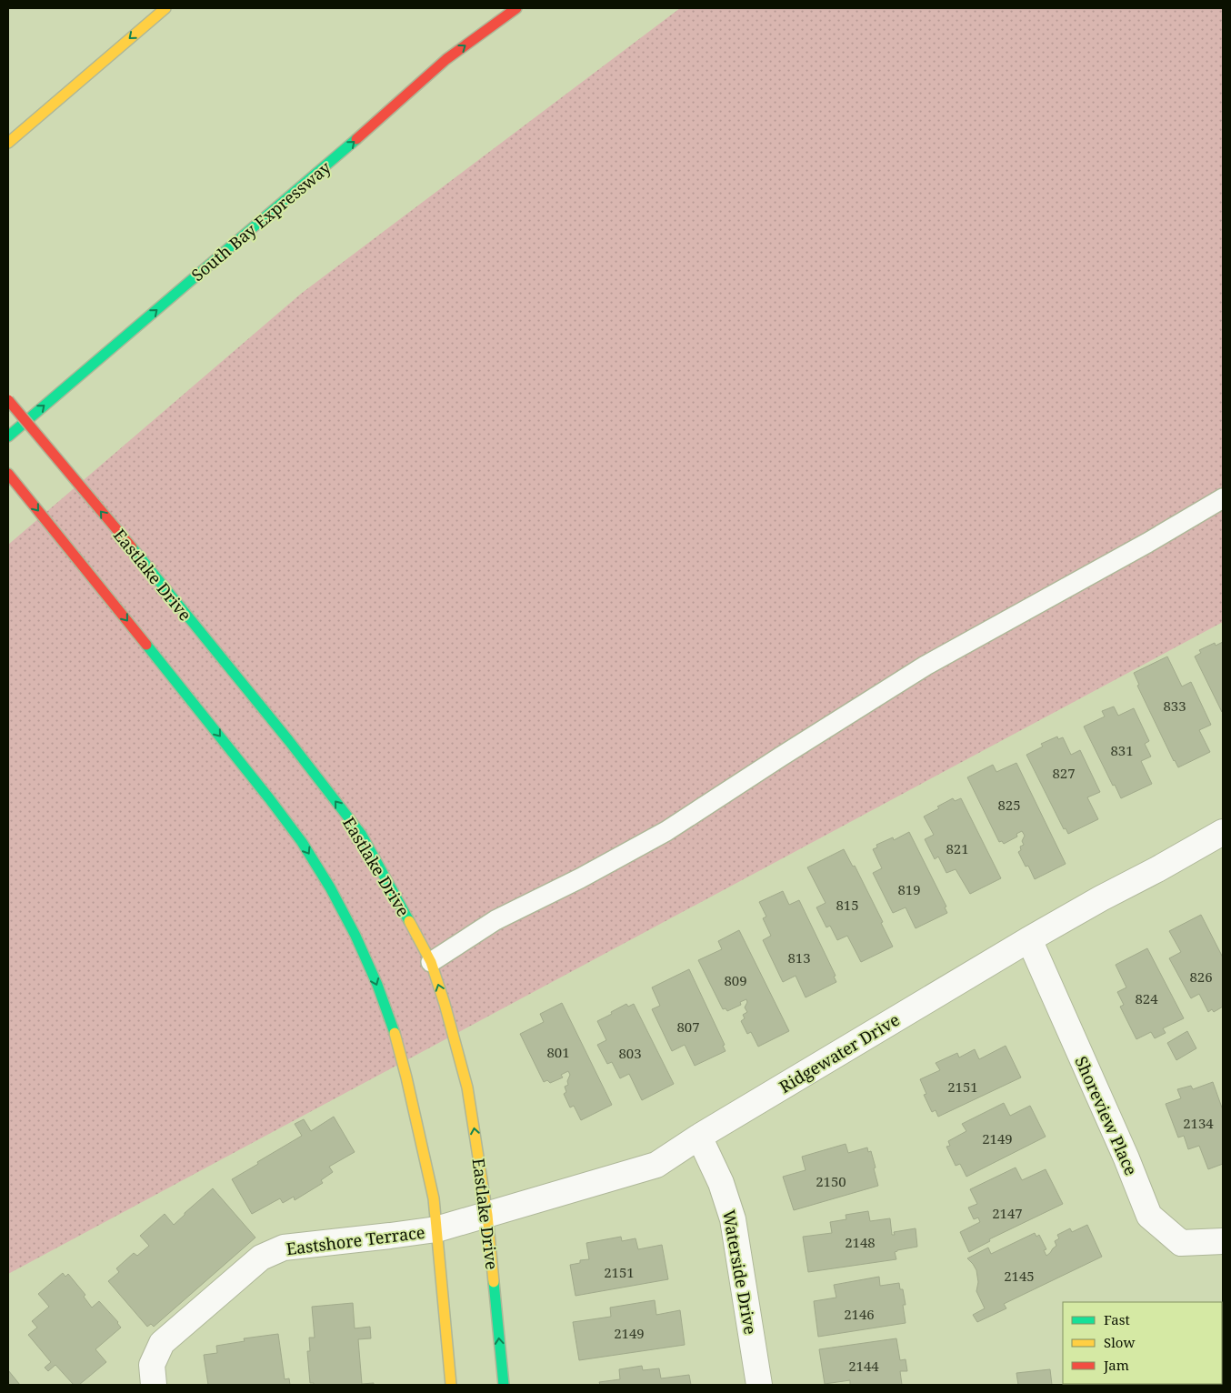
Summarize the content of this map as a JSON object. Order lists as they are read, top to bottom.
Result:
{
  "streets": {
    "main road": ["South Bay Expressway", "Eastlake Drive"],
    "street": [
      "Ridgewater Drive",
      "Shoreview Place",
      "Eastshore Terrace",
      "Waterside Drive"
    ]
  },
  "crossings": [
    ["Eastlake Drive", "Ridgewater Drive"],
    ["Ridgewater Drive", "Shoreview Place"],
    ["Ridgewater Drive", "Eastshore Terrace"],
    ["Ridgewater Drive", "Waterside Drive"]
  ],
  "one_way": ["South Bay Expressway"],
  "house_numbers": [
    "833",
    "831",
    "827",
    "825",
    "821",
    "819",
    "815",
    "813",
    "826",
    "809",
    "824",
    "807",
    "801",
    "803",
    "2151",
    "2134",
    "2149",
    "2150",
    "2147",
    "2148",
    "2151",
    "2145",
    "2146",
    "2149",
    "2144"
  ],
  "legend": ["Fast", "Slow", "Jam"]
}
